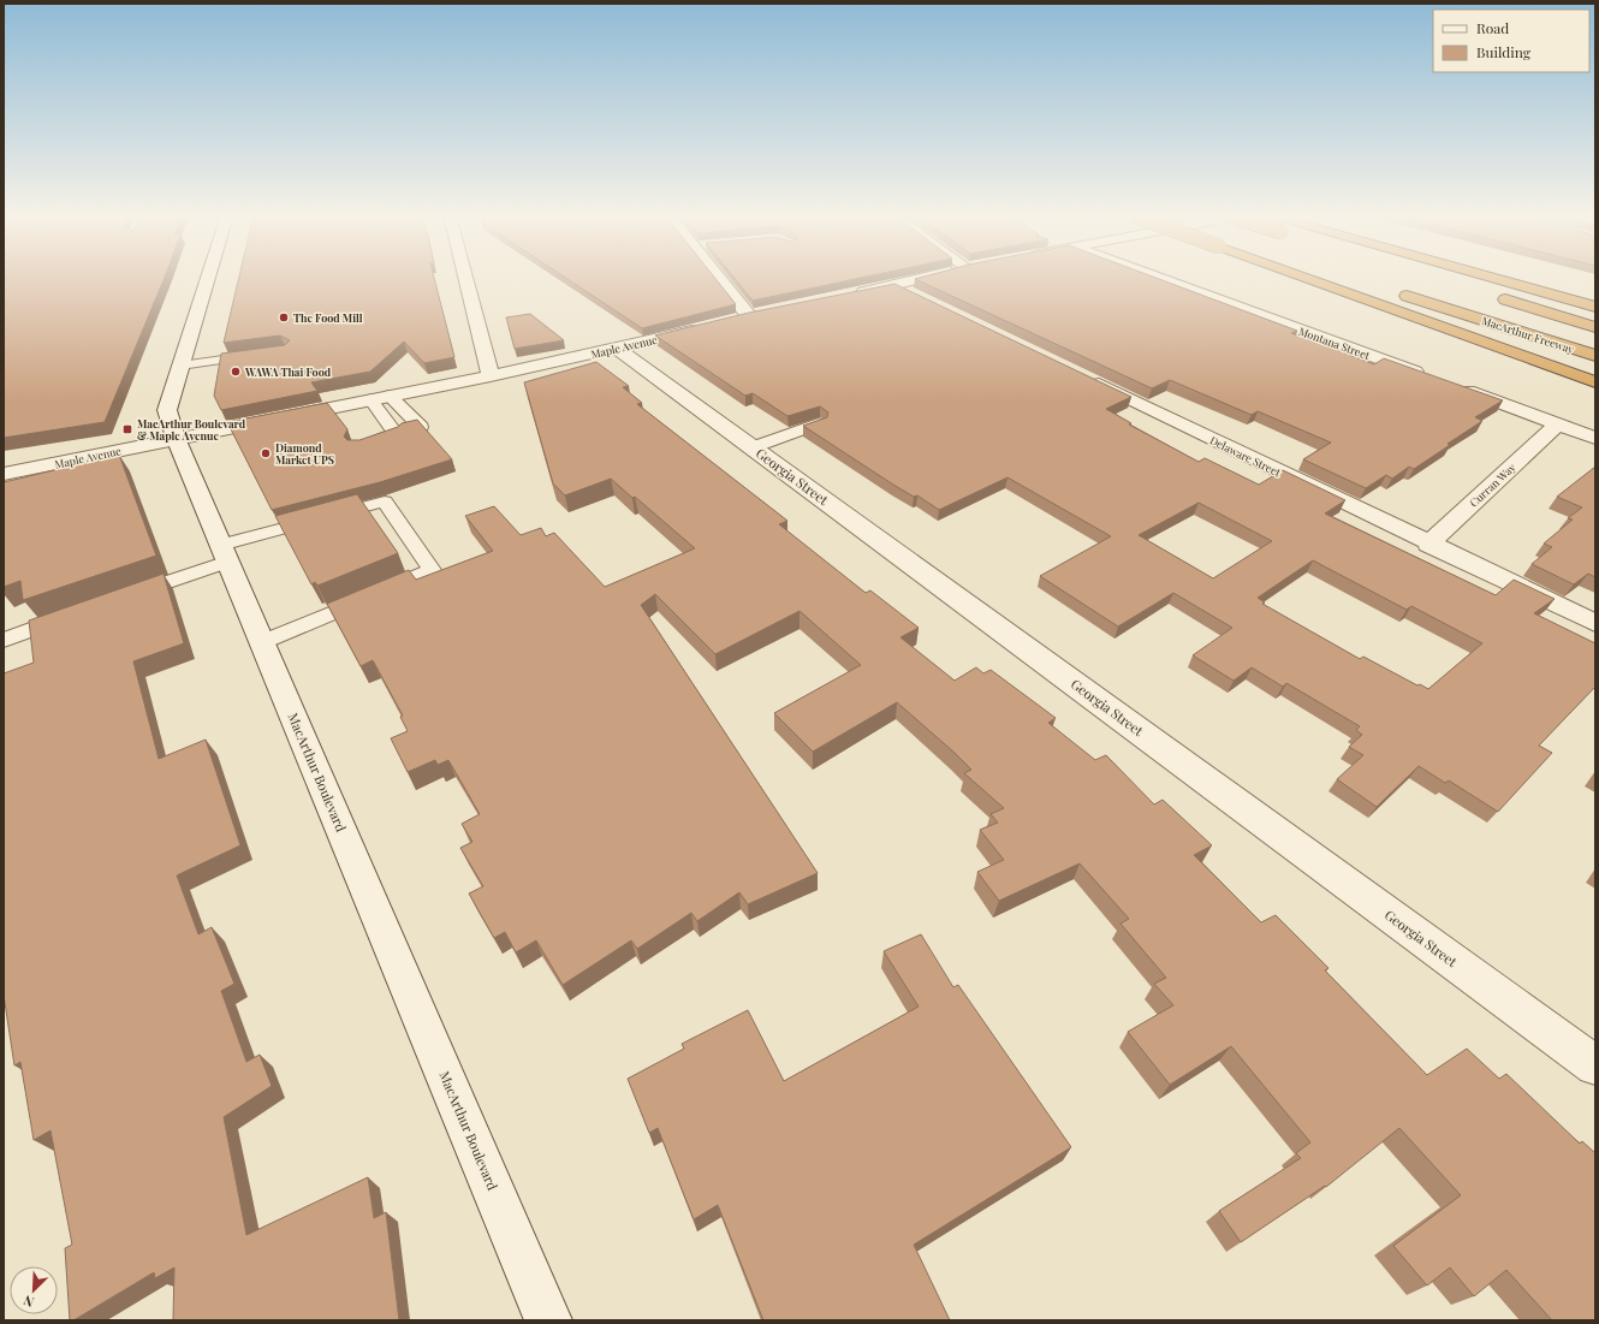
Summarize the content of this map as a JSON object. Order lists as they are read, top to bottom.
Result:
{
  "streets": {
    "highway": ["MacArthur Freeway"],
    "street": [
      "Montana Street",
      "Maple Avenue",
      "Delaware Street",
      "Georgia Street",
      "Curran Way",
      "MacArthur Boulevard"
    ]
  },
  "crossings": [
    ["Maple Avenue", "Georgia Street"],
    ["Maple Avenue", "MacArthur Boulevard"],
    ["Delaware Street", "Curran Way"]
  ],
  "places": {
    "other": ["The Food Mill", "WAWA Thai Food", "Diamond Market UPS"],
    "transit": ["MacArthur Boulevard & Maple Avenue"]
  },
  "legend": ["Road", "Building"],
  "north": "bottom left"
}
